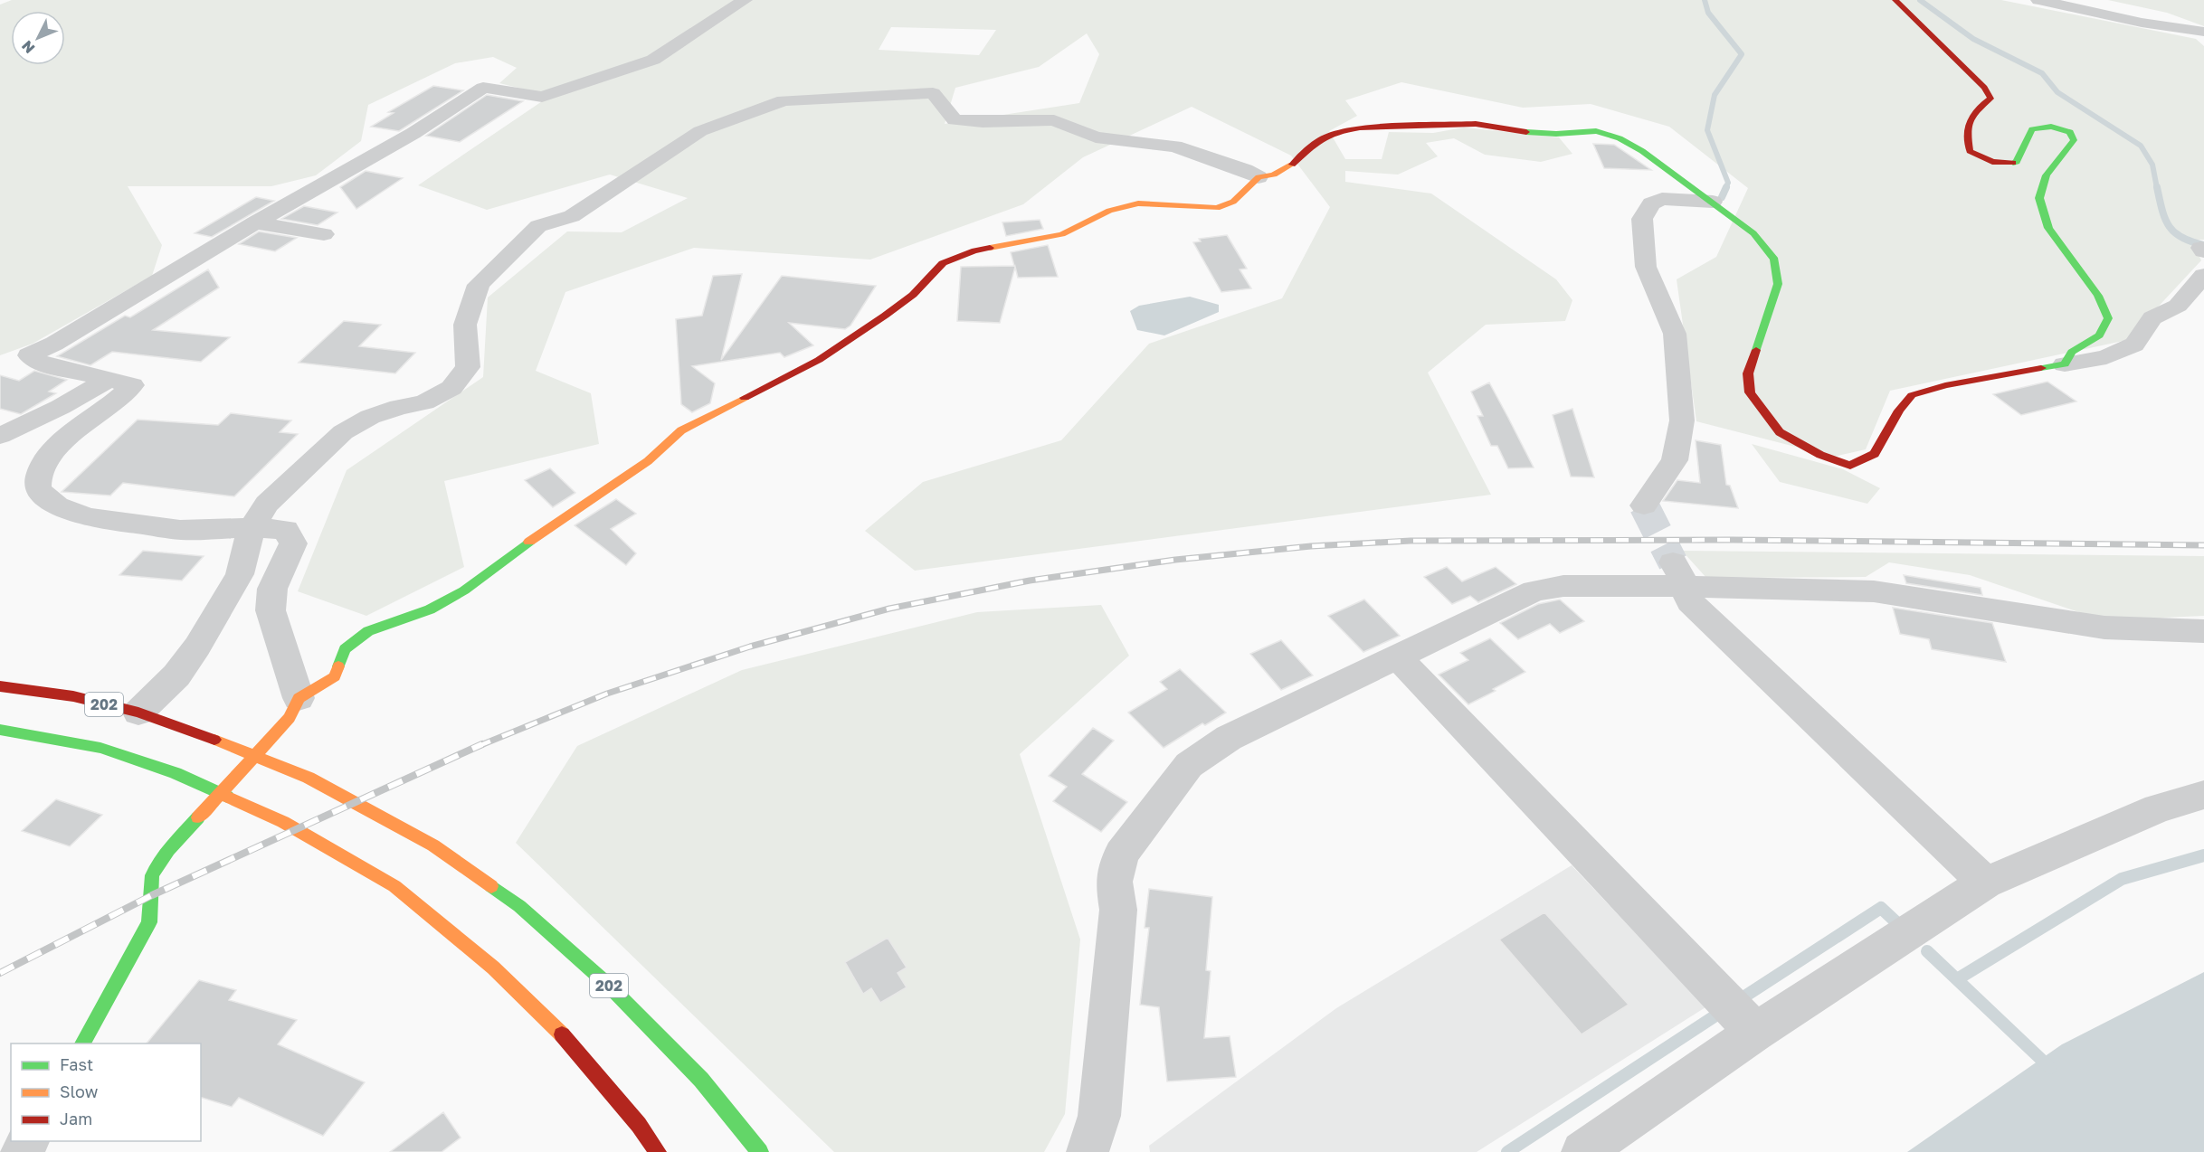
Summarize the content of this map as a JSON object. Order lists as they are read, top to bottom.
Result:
{
  "streets": {
    "main road": ["202"]
  },
  "legend": ["Fast", "Slow", "Jam"],
  "north": "bottom left"
}
